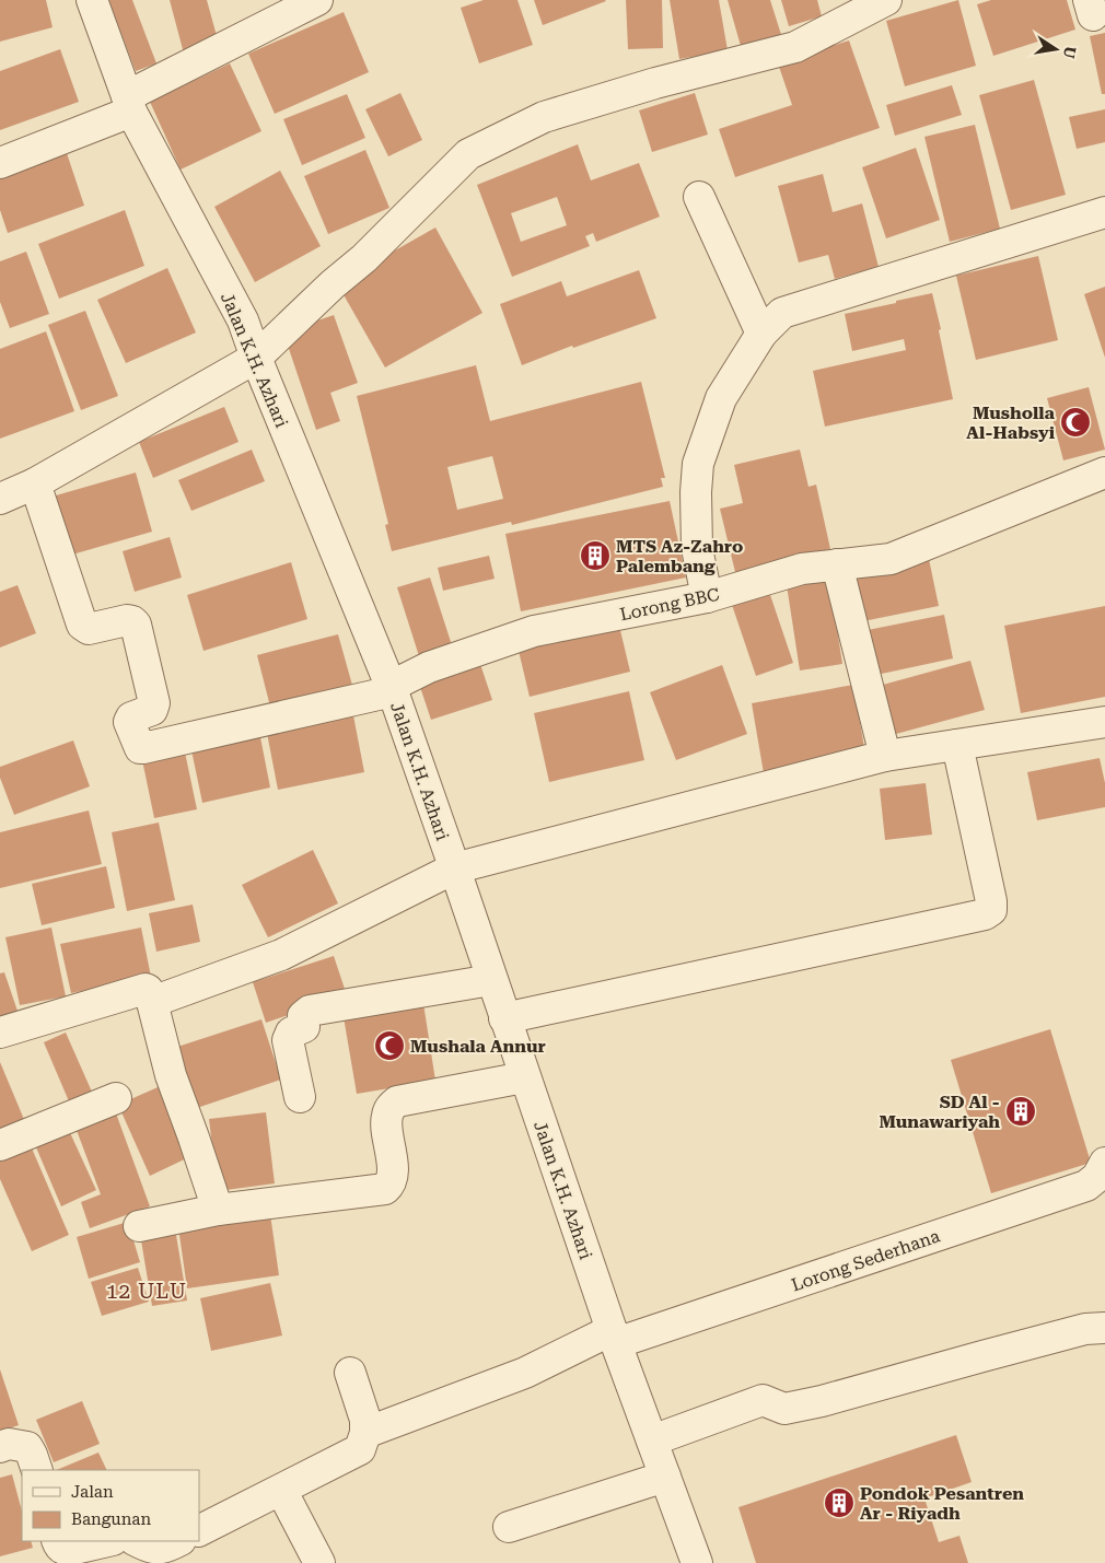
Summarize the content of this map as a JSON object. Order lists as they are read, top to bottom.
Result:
{
  "streets": {
    "street": ["Jalan K.H. Azhari", "Lorong BBC", "Lorong Sederhana"]
  },
  "crossings": [
    ["Jalan K.H. Azhari", "Lorong BBC"],
    ["Jalan K.H. Azhari", "Lorong Sederhana"]
  ],
  "districts": ["12 ULU"],
  "places": {
    "mosque": ["Musholla Al-Habsyi", "Mushala Annur"],
    "building": ["MTS Az-Zahro Palembang", "SD Al - Munawariyah", "Pondok Pesantren Ar - Riyadh"]
  },
  "legend": ["Jalan", "Bangunan"],
  "north": "right"
}
